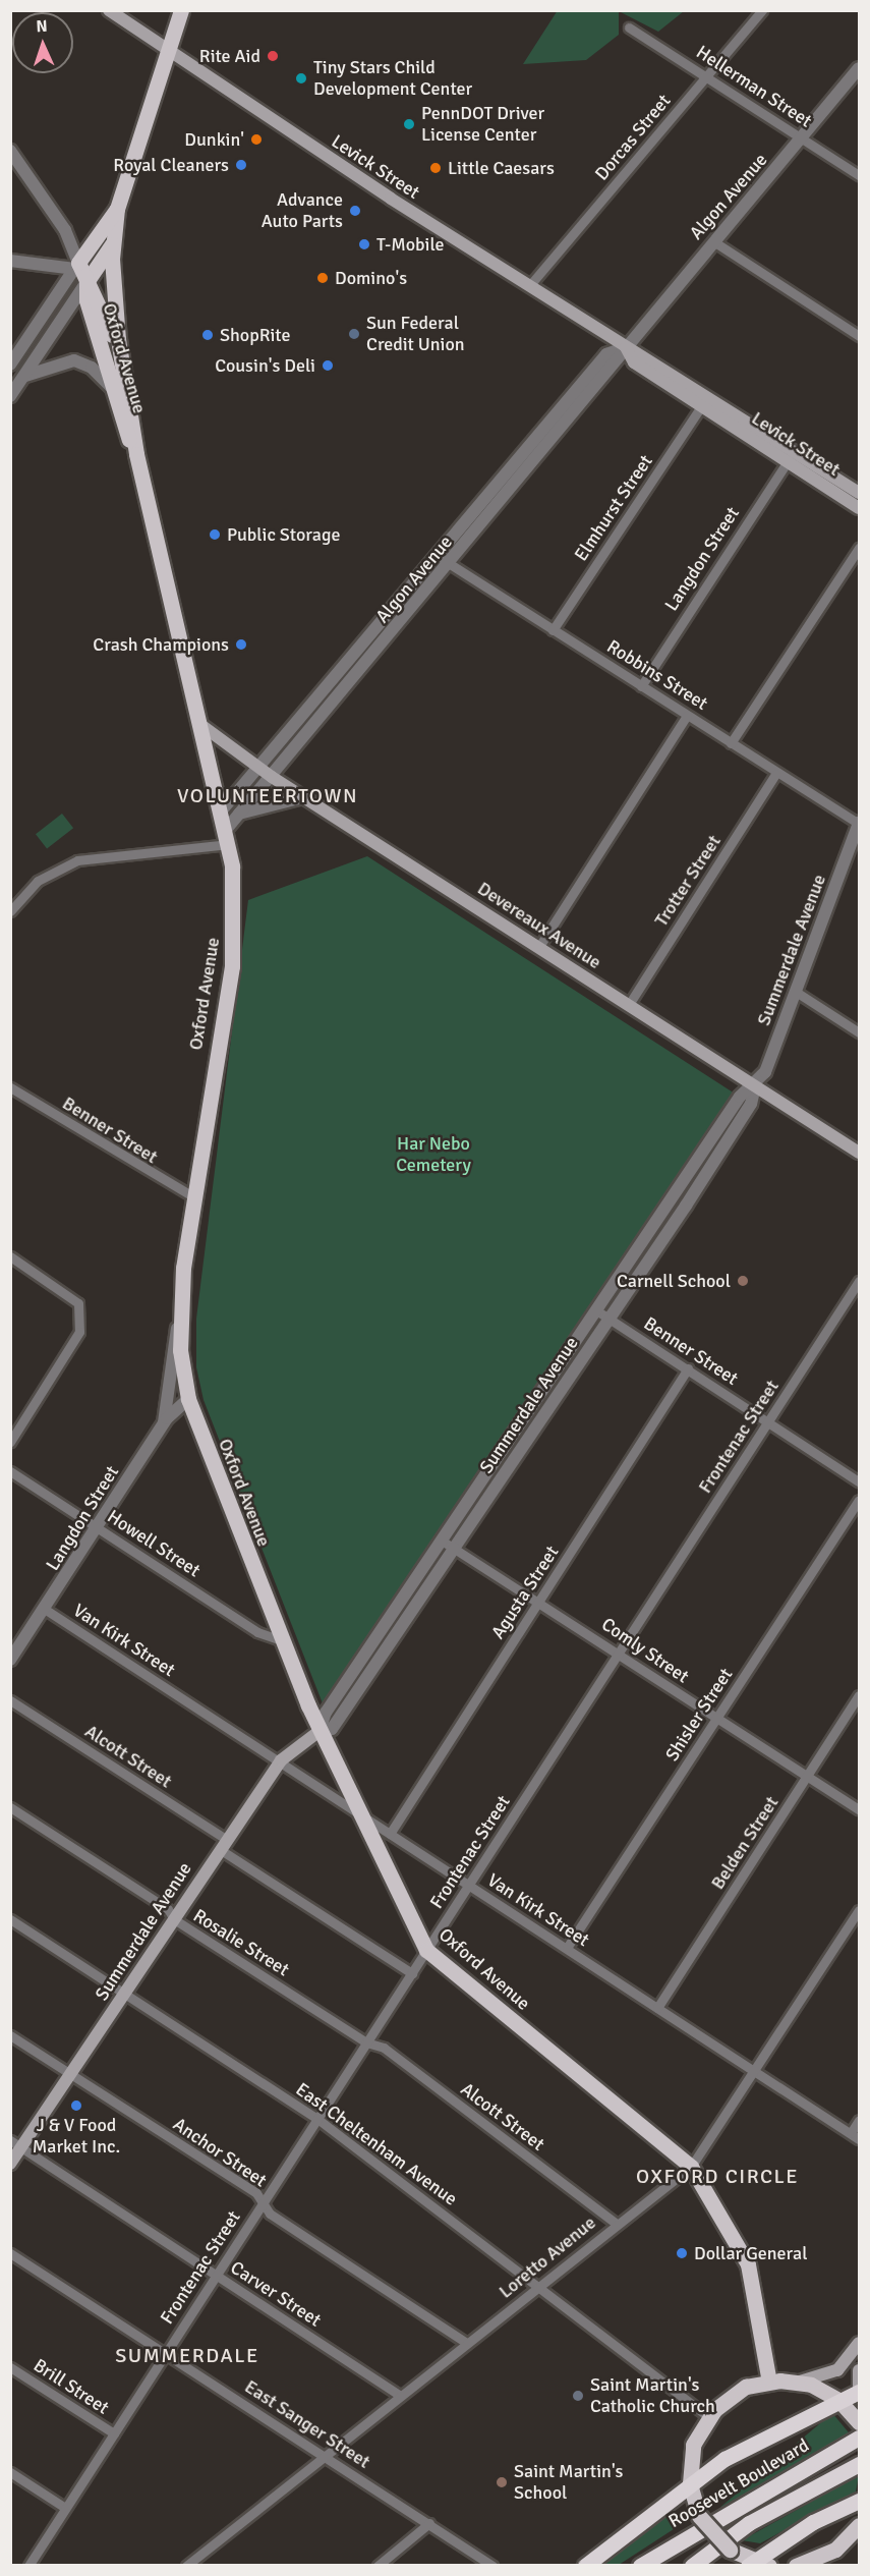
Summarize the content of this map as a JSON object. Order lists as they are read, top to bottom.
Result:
{
  "streets": {
    "highway": ["Roosevelt Boulevard"],
    "main road": [
      "Levick Street",
      "Oxford Avenue",
      "Devereaux Avenue",
      "Summerdale Avenue"
    ],
    "street": [
      "Hellerman Street",
      "Dorcas Street",
      "Algon Avenue",
      "Elmhurst Street",
      "Langdon Street",
      "Robbins Street",
      "Trotter Street",
      "Benner Street",
      "Frontenac Street",
      "Howell Street",
      "Agusta Street",
      "Van Kirk Street",
      "Comly Street",
      "Shisler Street",
      "Alcott Street",
      "Belden Street",
      "Rosalie Street",
      "East Cheltenham Avenue",
      "Anchor Street",
      "Loretto Avenue",
      "Carver Street",
      "Brill Street",
      "East Sanger Street"
    ]
  },
  "crossings": [
    ["Hellerman Street", "Dorcas Street"],
    ["Hellerman Street", "Algon Avenue"],
    ["Dorcas Street", "Levick Street"],
    ["Levick Street", "Algon Avenue"],
    ["Levick Street", "Oxford Avenue"],
    ["Levick Street", "Elmhurst Street"],
    ["Levick Street", "Langdon Street"],
    ["Algon Avenue", "Oxford Avenue"],
    ["Algon Avenue", "Robbins Street"],
    ["Algon Avenue", "Devereaux Avenue"],
    ["Oxford Avenue", "Langdon Street"],
    ["Oxford Avenue", "Devereaux Avenue"],
    ["Oxford Avenue", "Summerdale Avenue"],
    ["Oxford Avenue", "Benner Street"],
    ["Oxford Avenue", "Frontenac Street"],
    ["Oxford Avenue", "Howell Street"],
    ["Oxford Avenue", "Van Kirk Street"],
    ["Oxford Avenue", "Loretto Avenue"],
    ["Elmhurst Street", "Robbins Street"],
    ["Langdon Street", "Robbins Street"],
    ["Langdon Street", "Howell Street"],
    ["Langdon Street", "Van Kirk Street"],
    ["Robbins Street", "Trotter Street"],
    ["Robbins Street", "Summerdale Avenue"],
    ["Trotter Street", "Devereaux Avenue"],
    ["Devereaux Avenue", "Summerdale Avenue"],
    ["Summerdale Avenue", "Benner Street"],
    ["Summerdale Avenue", "Van Kirk Street"],
    ["Summerdale Avenue", "Comly Street"],
    ["Summerdale Avenue", "Alcott Street"],
    ["Summerdale Avenue", "Rosalie Street"],
    ["Summerdale Avenue", "East Cheltenham Avenue"],
    ["Summerdale Avenue", "Anchor Street"],
    ["Summerdale Avenue", "Carver Street"],
    ["Benner Street", "Frontenac Street"],
    ["Benner Street", "Agusta Street"],
    ["Frontenac Street", "Van Kirk Street"],
    ["Frontenac Street", "Comly Street"],
    ["Frontenac Street", "Alcott Street"],
    ["Frontenac Street", "Rosalie Street"],
    ["Frontenac Street", "East Cheltenham Avenue"],
    ["Frontenac Street", "Anchor Street"],
    ["Frontenac Street", "Carver Street"],
    ["Frontenac Street", "Brill Street"],
    ["Frontenac Street", "East Sanger Street"],
    ["Agusta Street", "Van Kirk Street"],
    ["Agusta Street", "Comly Street"],
    ["Van Kirk Street", "Shisler Street"],
    ["Van Kirk Street", "Belden Street"],
    ["Van Kirk Street", "Loretto Avenue"],
    ["Comly Street", "Shisler Street"],
    ["Comly Street", "Belden Street"],
    ["Alcott Street", "Rosalie Street"],
    ["Alcott Street", "Loretto Avenue"],
    ["East Cheltenham Avenue", "Loretto Avenue"],
    ["Anchor Street", "Loretto Avenue"],
    ["Loretto Avenue", "Carver Street"],
    ["Loretto Avenue", "East Sanger Street"]
  ],
  "districts": ["VOLUNTEERTOWN", "OXFORD CIRCLE", "SUMMERDALE"],
  "parks": ["Har Nebo Cemetery"],
  "places": [
    "Rite Aid",
    "Tiny Stars Child Development Center",
    "PennDOT Driver License Center",
    "Dunkin'",
    "Royal Cleaners",
    "Little Caesars",
    "Advance Auto Parts",
    "T-Mobile",
    "Domino's",
    "Sun Federal Credit Union",
    "ShopRite",
    "Cousin's Deli",
    "Public Storage",
    "Crash Champions",
    "Carnell School",
    "J & V Food Market Inc.",
    "Dollar General",
    "Saint Martin's Catholic Church",
    "Saint Martin's School"
  ],
  "north": "top"
}
